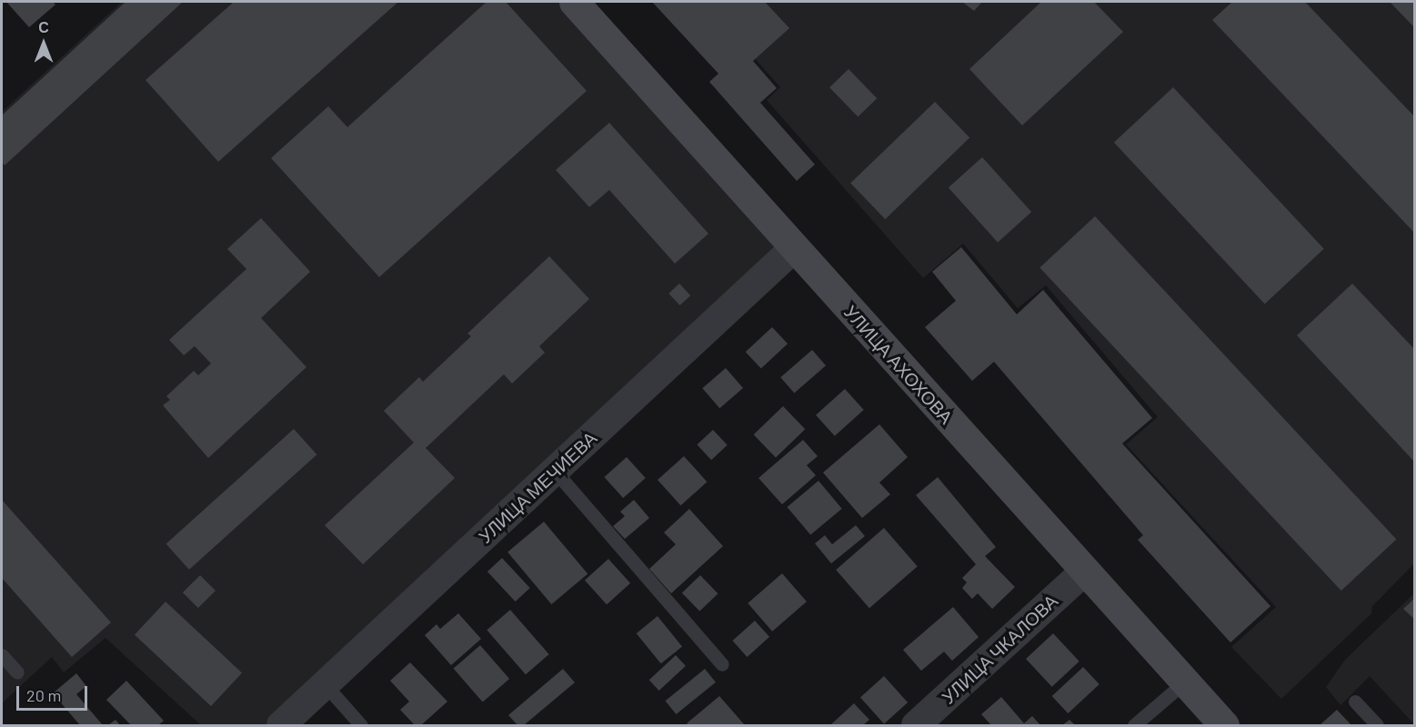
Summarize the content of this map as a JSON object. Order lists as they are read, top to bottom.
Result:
{
  "streets": {
    "main road": ["УЛИЦА АХОХОВА"],
    "street": ["УЛИЦА МЕЧИЕВА", "УЛИЦА ЧКАЛОВА"]
  },
  "crossings": [
    ["УЛИЦА АХОХОВА", "УЛИЦА МЕЧИЕВА"],
    ["УЛИЦА АХОХОВА", "УЛИЦА ЧКАЛОВА"]
  ],
  "scale_bar": "20 m",
  "north": "top"
}
